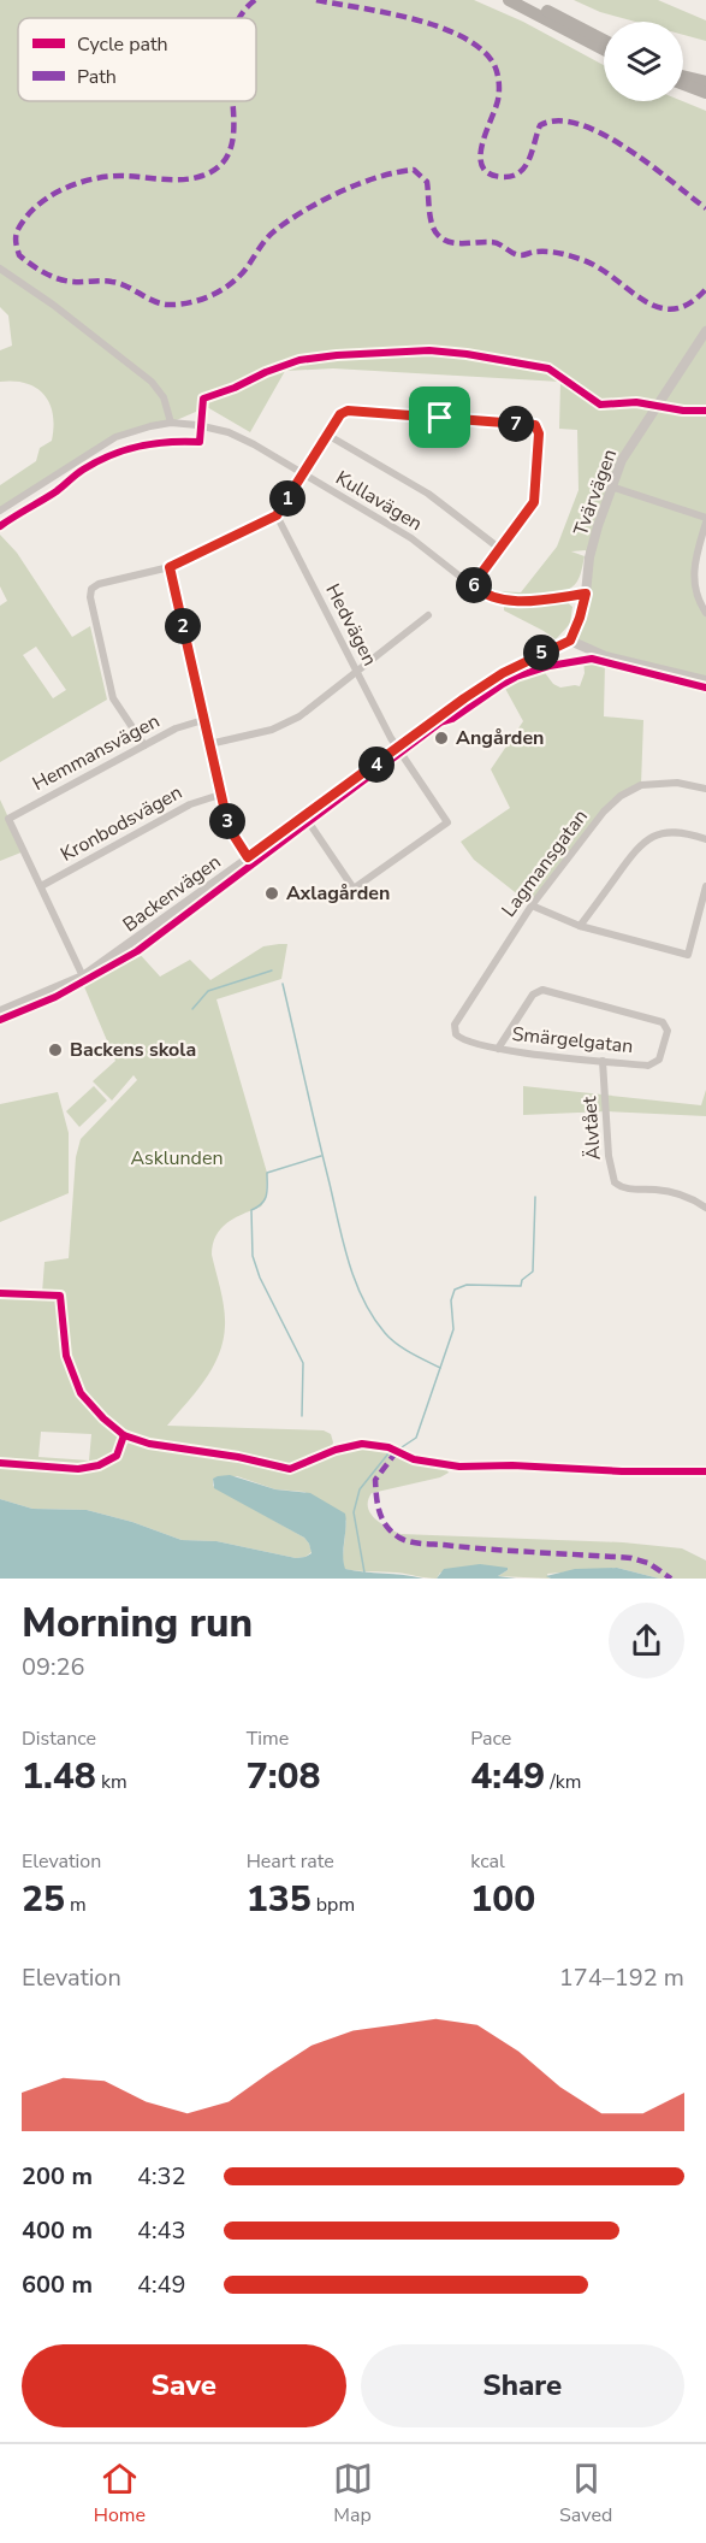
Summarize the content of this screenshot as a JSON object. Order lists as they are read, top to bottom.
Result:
{
  "streets": {
    "street": [
      "Tvärvägen",
      "Kullavägen",
      "Hedvägen",
      "Hemmansvägen",
      "Kronbodsvägen",
      "Lagmansgatan",
      "Backenvägen",
      "Smärgelgatan",
      "Älvtået"
    ]
  },
  "crossings": [
    ["Tvärvägen", "Kullavägen"],
    ["Tvärvägen", "Backenvägen"],
    ["Hedvägen", "Backenvägen"],
    ["Hemmansvägen", "Kronbodsvägen"],
    ["Lagmansgatan", "Smärgelgatan"],
    ["Smärgelgatan", "Älvtået"]
  ],
  "parks": ["Asklunden"],
  "places": ["Angården", "Axlagården", "Backens skola"],
  "legend": ["Cycle path", "Path"],
  "page": {
    "pins": [
      "7",
      "1",
      "6",
      "2",
      "5",
      "4",
      "3"
    ],
    "heading": ["Morning run", "09:26"],
    "stats": [
      ["Distance", "1.48 km"],
      ["Time", "7:08"],
      ["Pace", "4:49 /km"],
      ["Elevation", "25 m"],
      ["Heart rate", "135 bpm"],
      ["kcal", "100"]
    ],
    "chart": ["Elevation", "174–192 m"],
    "list": [
      {
        "name": "200 m",
        "note": "4:32"
      },
      {
        "name": "400 m",
        "note": "4:43"
      },
      {
        "name": "600 m",
        "note": "4:49"
      }
    ],
    "buttons": ["Save", "Share"],
    "tabs": ["Home", "Map", "Saved"]
  }
}
